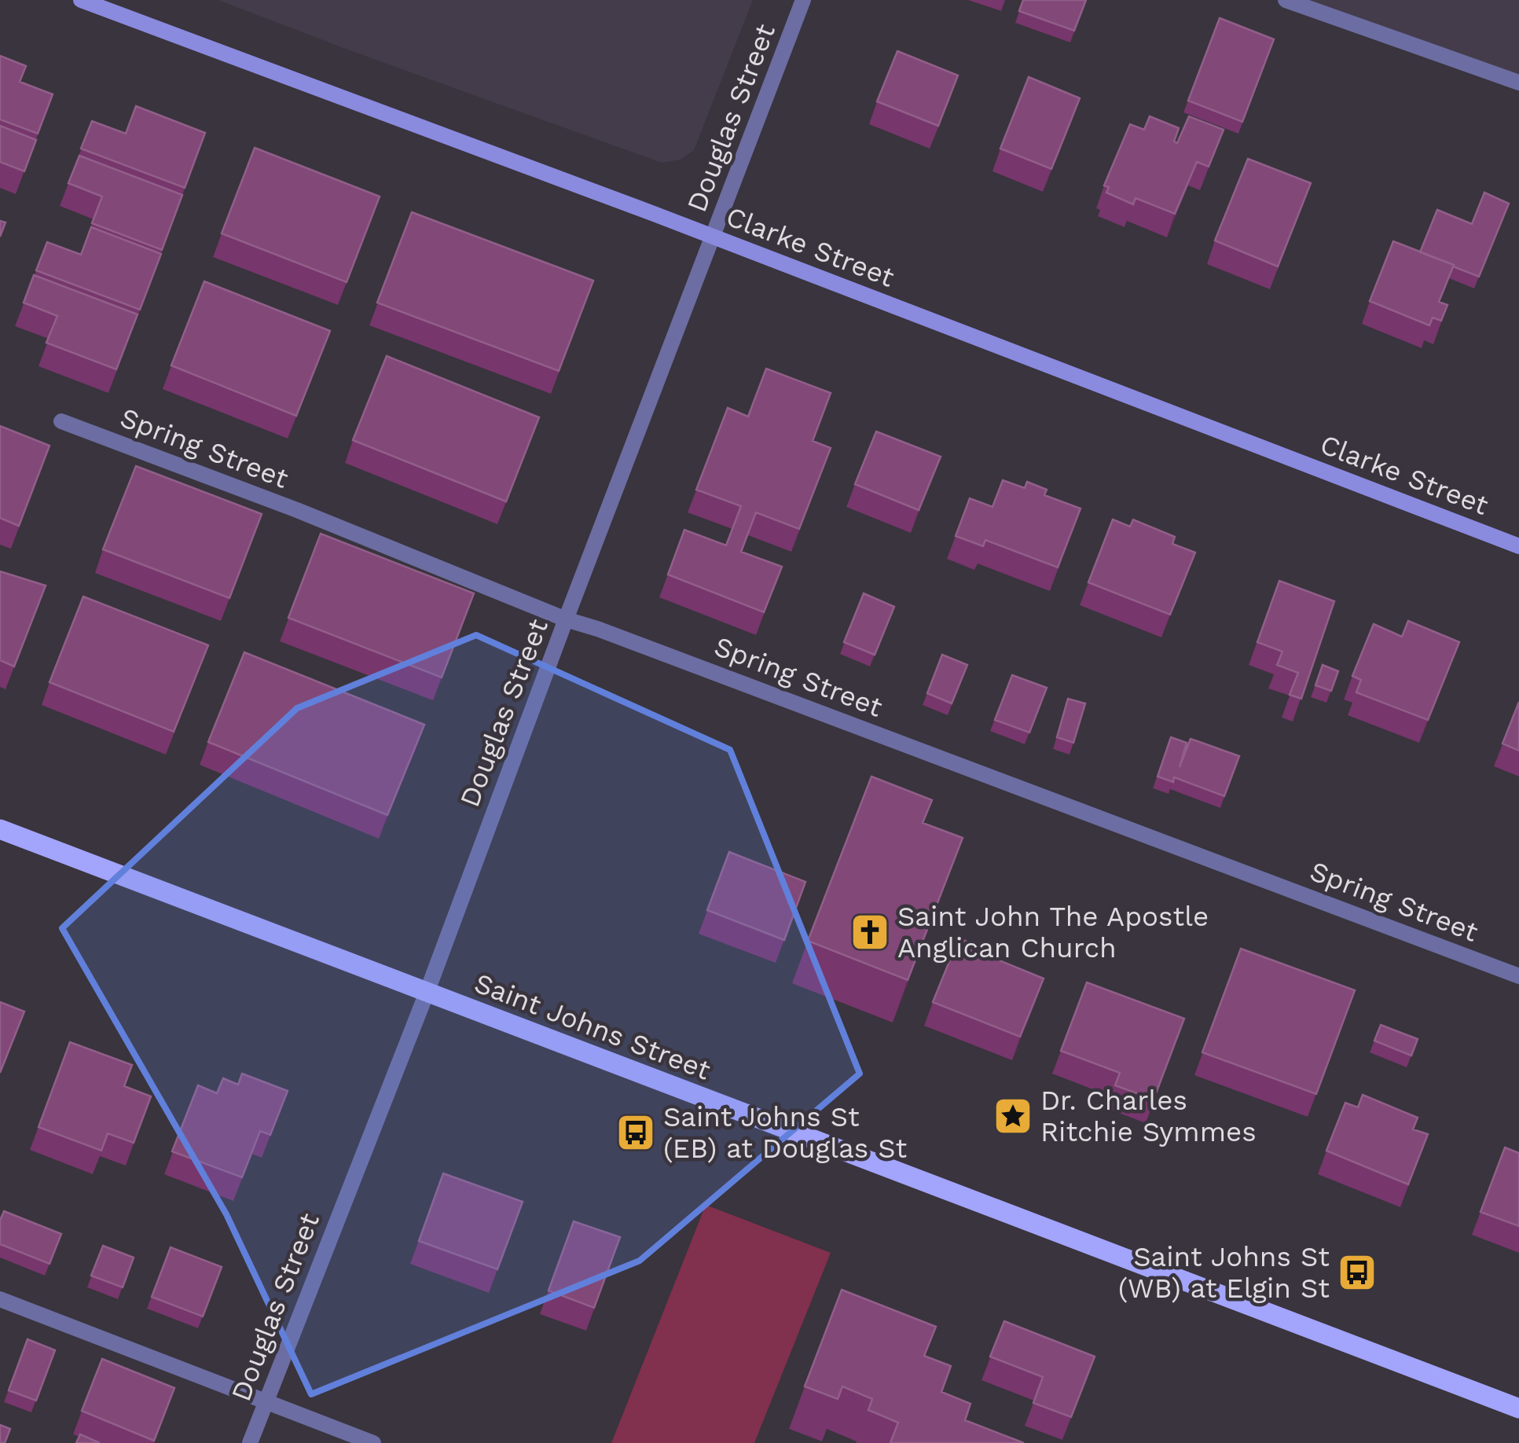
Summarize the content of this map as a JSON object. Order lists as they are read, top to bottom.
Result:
{
  "streets": {
    "main road": ["Clarke Street", "Saint Johns Street"],
    "street": ["Douglas Street", "Spring Street"]
  },
  "crossings": [
    ["Douglas Street", "Clarke Street"],
    ["Douglas Street", "Spring Street"],
    ["Douglas Street", "Saint Johns Street"]
  ],
  "places": {
    "church": ["Saint John The Apostle Anglican Church"],
    "place": ["Dr. Charles Ritchie Symmes"],
    "bus stop": ["Saint Johns St (EB) at Douglas St", "Saint Johns St (WB) at Elgin St"]
  }
}
